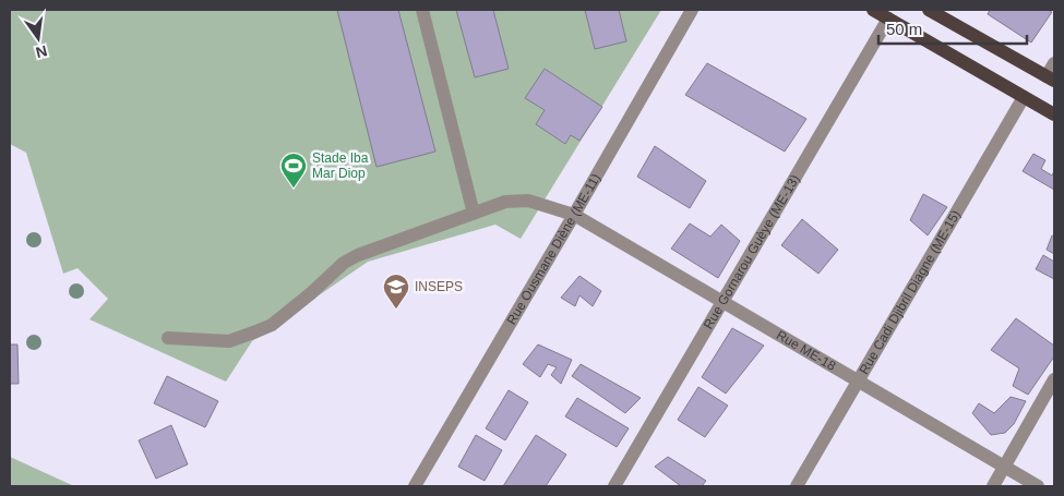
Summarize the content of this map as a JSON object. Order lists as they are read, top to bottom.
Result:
{
  "streets": {
    "street": [
      "Rue Ousmane Diène (ME-11)",
      "Rue Gornarou Guèye (ME-13)",
      "Rue Cadi Djibril Diagne (ME-15)",
      "Rue ME-18"
    ]
  },
  "crossings": [
    ["Rue Ousmane Diène (ME-11)", "Rue ME-18"],
    ["Rue Gornarou Guèye (ME-13)", "Rue ME-18"],
    ["Rue Cadi Djibril Diagne (ME-15)", "Rue ME-18"]
  ],
  "places": {
    "sports": ["Stade Iba Mar Diop"],
    "school or university": ["INSEPS"]
  },
  "scale_bar": "50 m",
  "north": "bottom"
}
